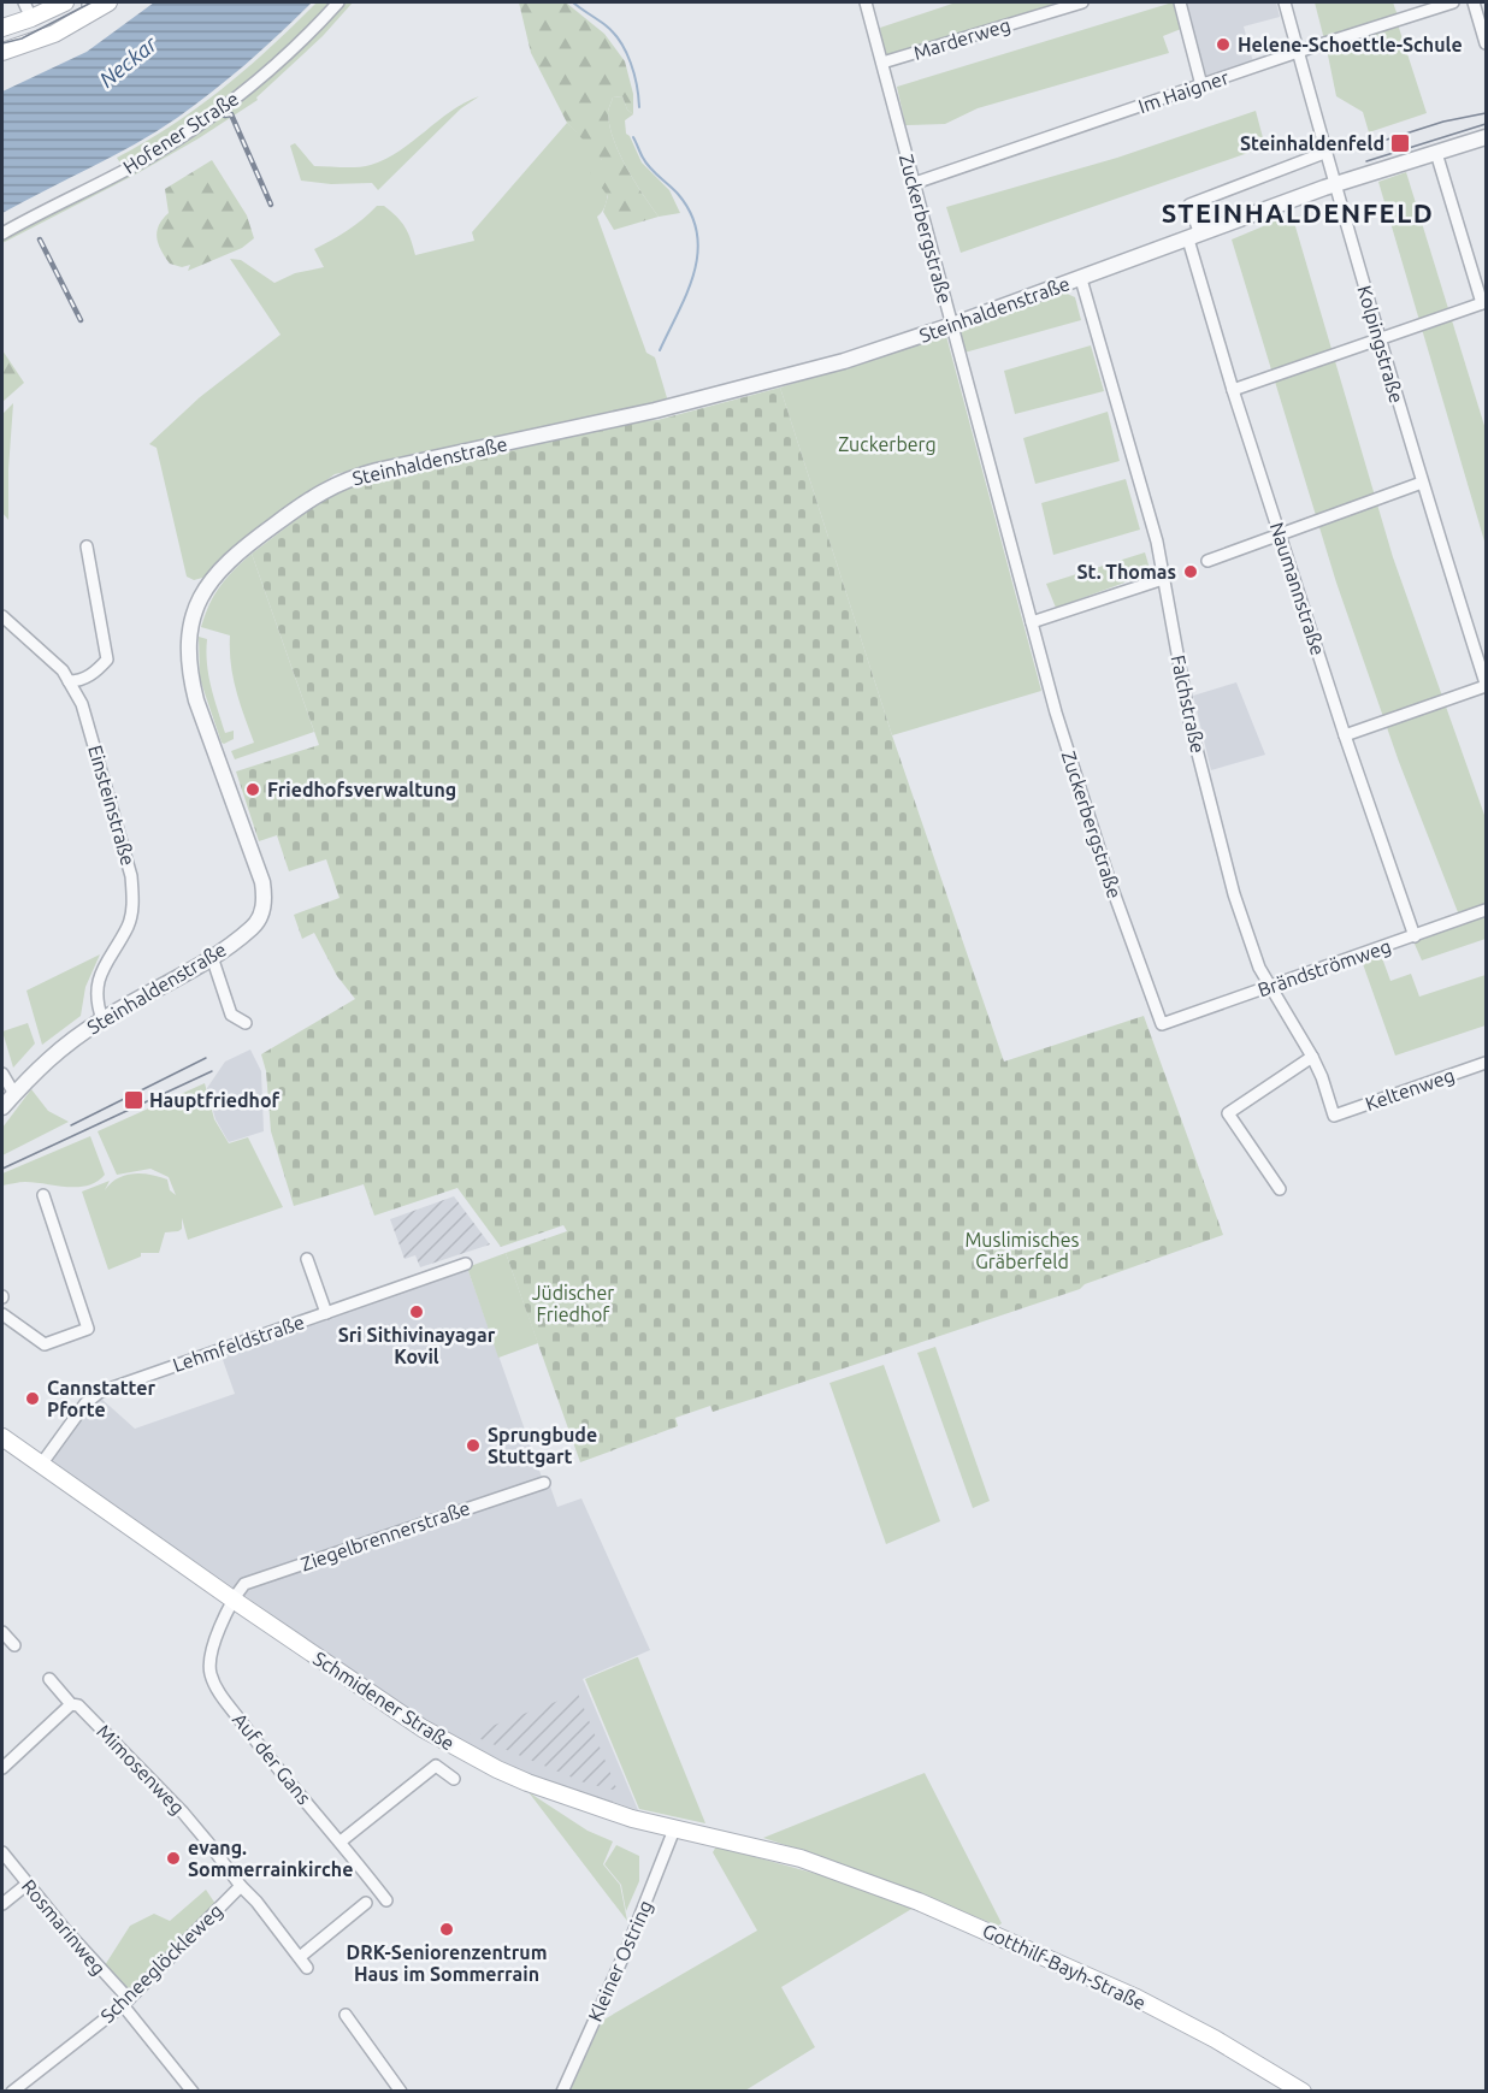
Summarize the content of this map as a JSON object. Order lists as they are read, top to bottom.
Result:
{
  "streets": {
    "main road": ["Schmidener Straße", "Gotthilf-Bayh-Straße"],
    "street": [
      "Marderweg",
      "Im Haigner",
      "Hofener Straße",
      "Zuckerbergstraße",
      "Steinhaldenstraße",
      "Kolpingstraße",
      "Naumannstraße",
      "Falchstraße",
      "Einsteinstraße",
      "Brändströmweg",
      "Keltenweg",
      "Lehmfeldstraße",
      "Ziegelbrennerstraße",
      "Auf der Gans",
      "Mimosenweg",
      "Rosmarinweg",
      "Kleiner Ostring",
      "Schneeglöckleweg"
    ]
  },
  "crossings": [
    ["Marderweg", "Zuckerbergstraße"],
    ["Im Haigner", "Zuckerbergstraße"],
    ["Im Haigner", "Kolpingstraße"],
    ["Zuckerbergstraße", "Steinhaldenstraße"],
    ["Zuckerbergstraße", "Brändströmweg"],
    ["Steinhaldenstraße", "Kolpingstraße"],
    ["Steinhaldenstraße", "Naumannstraße"],
    ["Steinhaldenstraße", "Falchstraße"],
    ["Steinhaldenstraße", "Einsteinstraße"],
    ["Naumannstraße", "Brändströmweg"],
    ["Falchstraße", "Brändströmweg"],
    ["Falchstraße", "Keltenweg"],
    ["Lehmfeldstraße", "Schmidener Straße"],
    ["Ziegelbrennerstraße", "Schmidener Straße"],
    ["Schmidener Straße", "Auf der Gans"],
    ["Schmidener Straße", "Kleiner Ostring"],
    ["Schmidener Straße", "Gotthilf-Bayh-Straße"],
    ["Mimosenweg", "Schneeglöckleweg"],
    ["Rosmarinweg", "Schneeglöckleweg"]
  ],
  "districts": ["STEINHALDENFELD"],
  "water": ["Neckar"],
  "parks": ["Zuckerberg", "Muslimisches Gräberfeld", "Jüdischer Friedhof"],
  "places": {
    "other": [
      "Helene-Schoettle-Schule",
      "St. Thomas",
      "Friedhofsverwaltung",
      "Sri Sithivinayagar Kovil",
      "Cannstatter Pforte",
      "Sprungbude Stuttgart",
      "evang. Sommerrainkirche",
      "DRK-Seniorenzentrum Haus im Sommerrain"
    ],
    "transit": ["Steinhaldenfeld", "Hauptfriedhof"]
  }
}
